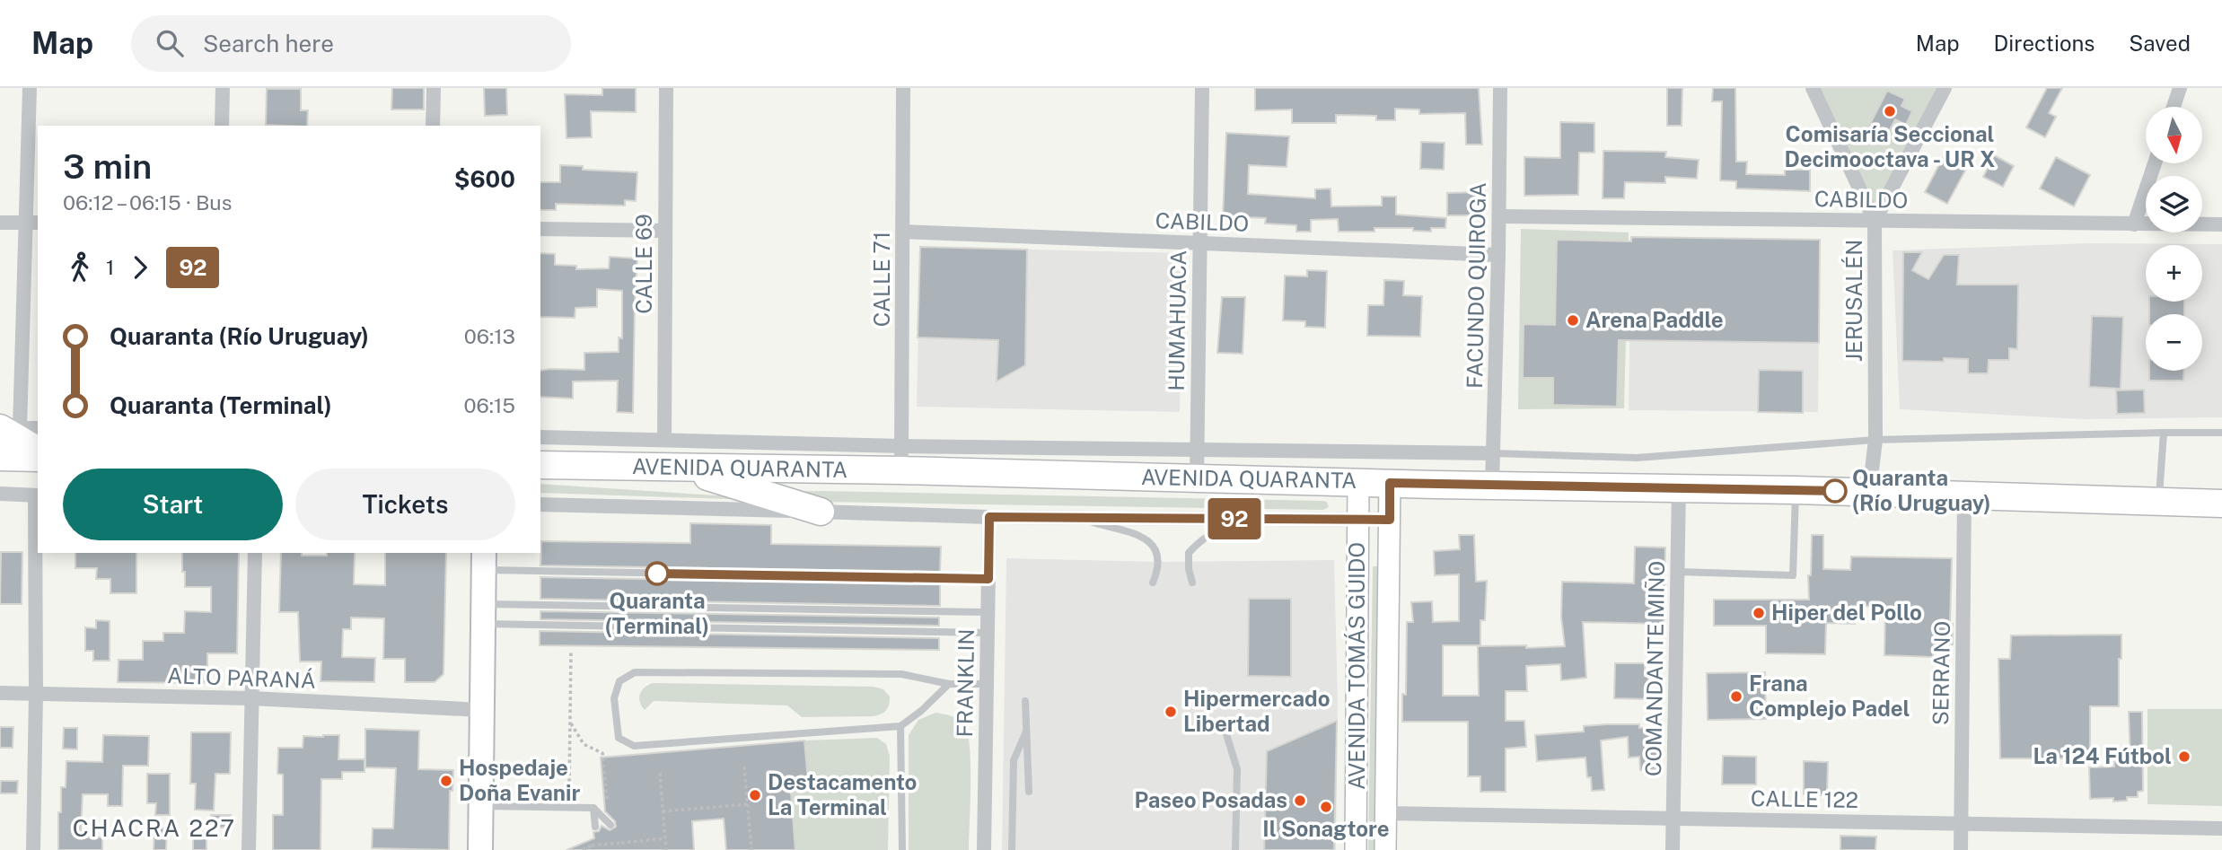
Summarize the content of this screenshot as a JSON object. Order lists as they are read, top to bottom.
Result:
{
  "streets": {
    "highway": ["AVENIDA QUARANTA"],
    "main road": ["AVENIDA TOMÁS GUIDO"],
    "street": [
      "CABILDO",
      "CALLE 69",
      "CALLE 71",
      "FACUNDO QUIROGA",
      "JERUSALÉN",
      "HUMAHUACA",
      "COMANDANTE MIÑO",
      "SERRANO",
      "ALTO PARANÁ",
      "FRANKLIN",
      "CALLE 122"
    ]
  },
  "crossings": [
    ["CABILDO", "CALLE 71"],
    ["CABILDO", "FACUNDO QUIROGA"],
    ["CABILDO", "JERUSALÉN"],
    ["CABILDO", "HUMAHUACA"],
    ["CALLE 71", "AVENIDA QUARANTA"],
    ["FACUNDO QUIROGA", "AVENIDA QUARANTA"],
    ["JERUSALÉN", "AVENIDA QUARANTA"],
    ["HUMAHUACA", "AVENIDA QUARANTA"],
    ["AVENIDA QUARANTA", "AVENIDA TOMÁS GUIDO"],
    ["AVENIDA QUARANTA", "COMANDANTE MIÑO"],
    ["AVENIDA QUARANTA", "SERRANO"],
    ["AVENIDA TOMÁS GUIDO", "CALLE 122"],
    ["COMANDANTE MIÑO", "CALLE 122"],
    ["SERRANO", "CALLE 122"]
  ],
  "districts": ["CHACRA 227"],
  "places": [
    "Comisaría Seccional Decimooctava - UR X",
    "Arena Paddle",
    "Quaranta (Río Uruguay)",
    "Quaranta (Terminal)",
    "Hiper del Pollo",
    "Frana Complejo Padel",
    "Hipermercado Libertad",
    "La 124 Fútbol",
    "Hospedaje Doña Evanir",
    "Destacamento La Terminal",
    "Paseo Posadas",
    "Il Sonagtore"
  ],
  "lines": ["bus line 92"],
  "north": "bottom",
  "page": {
    "header": "Map",
    "search": "Search here",
    "nav": ["Map", "Directions", "Saved"],
    "on_map": "92",
    "map_buttons": ["+", "−"],
    "heading": ["3 min", "06:12 – 06:15 · Bus", "$600"],
    "legs": ["1", "92"],
    "list": [
      {
        "name": "Quaranta (Río Uruguay)",
        "value": "06:13"
      },
      {
        "name": "Quaranta (Terminal)",
        "value": "06:15"
      }
    ],
    "buttons": ["Start", "Tickets"]
  }
}
